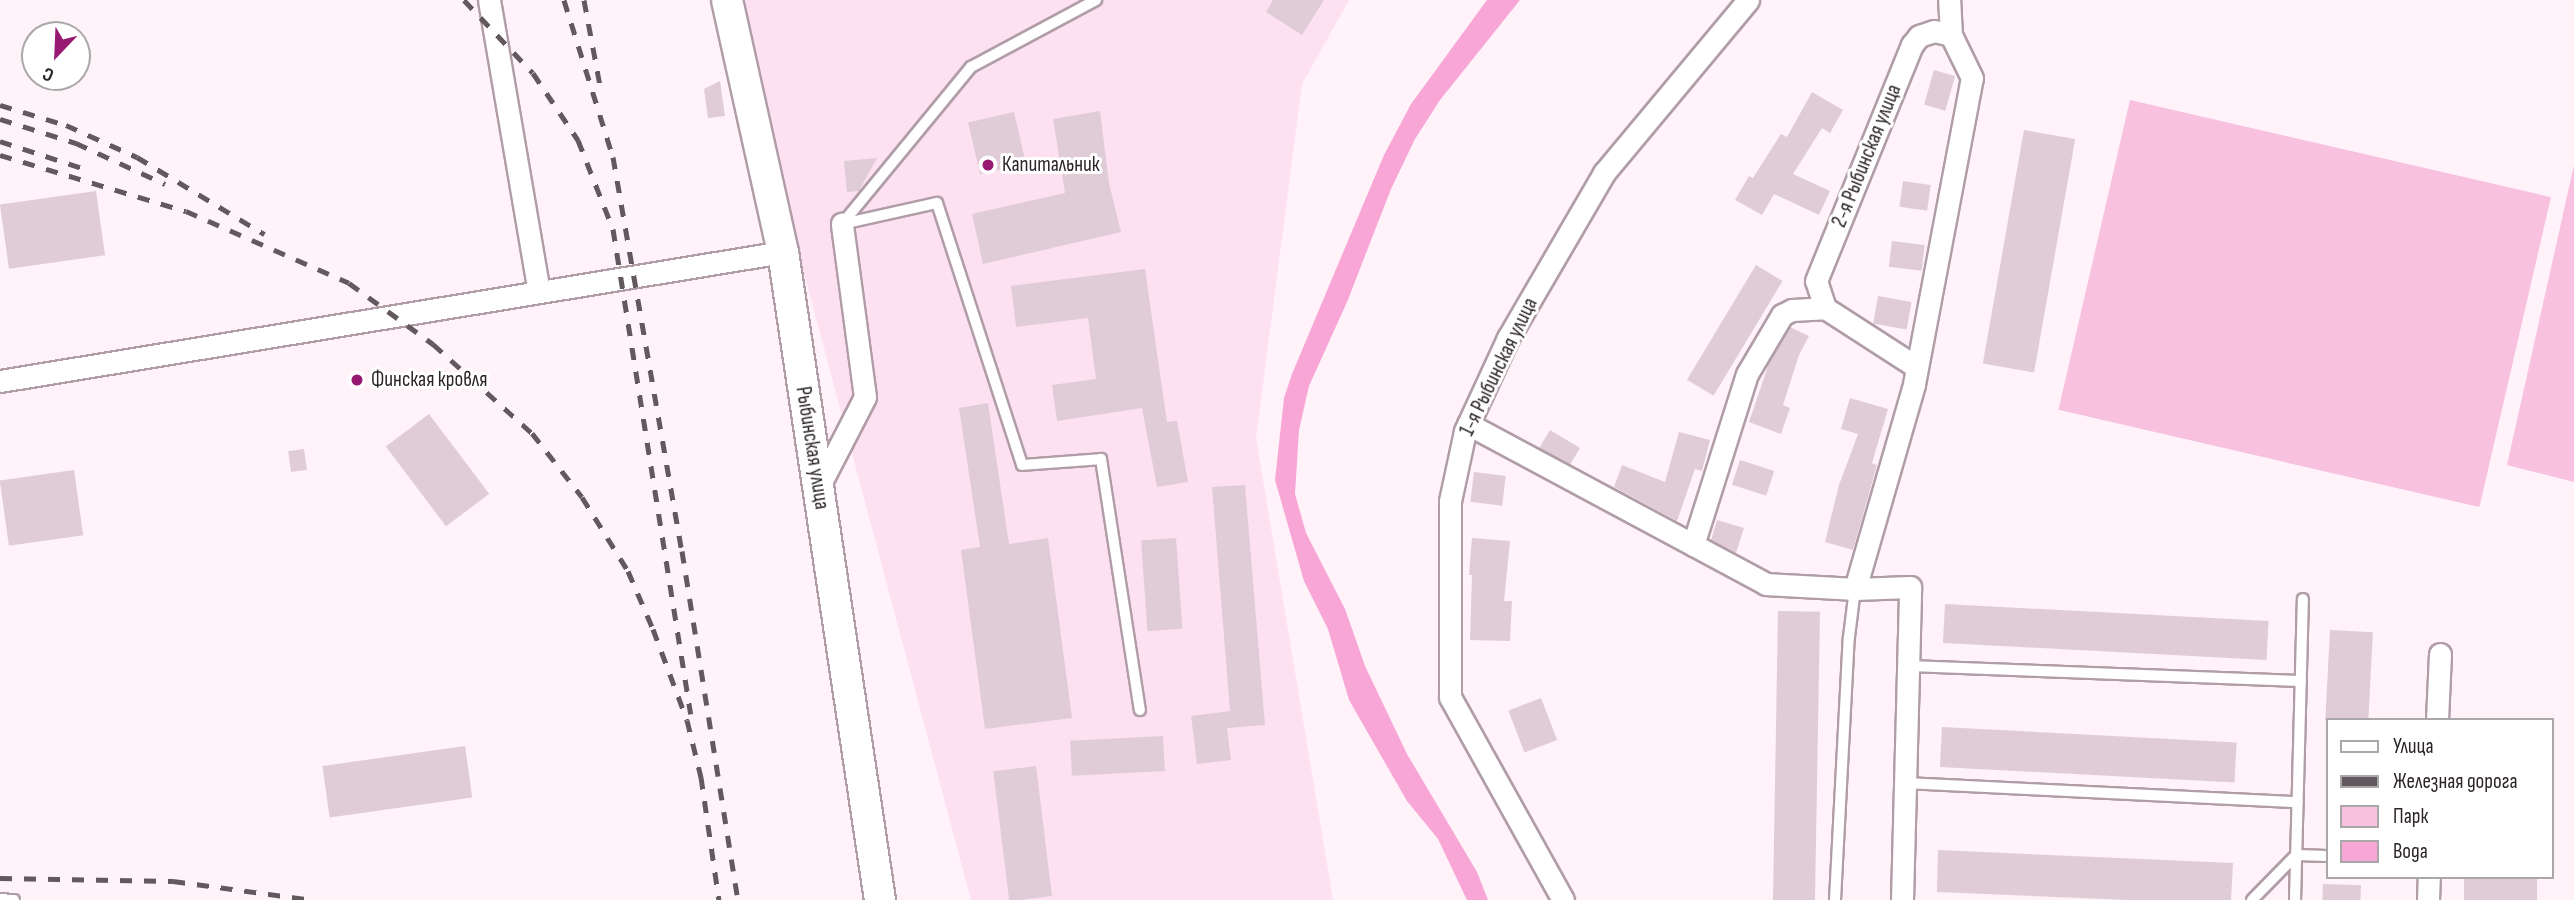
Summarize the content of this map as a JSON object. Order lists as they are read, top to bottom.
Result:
{
  "streets": {
    "main road": ["Рыбинская улица"],
    "street": ["2-я Рыбинская улица", "1-я Рыбинская улица"]
  },
  "places": ["Капитальник", "Финская кровля"],
  "legend": [
    "Улица",
    "Железная дорога",
    "Парк",
    "Вода"
  ],
  "north": "bottom left"
}
